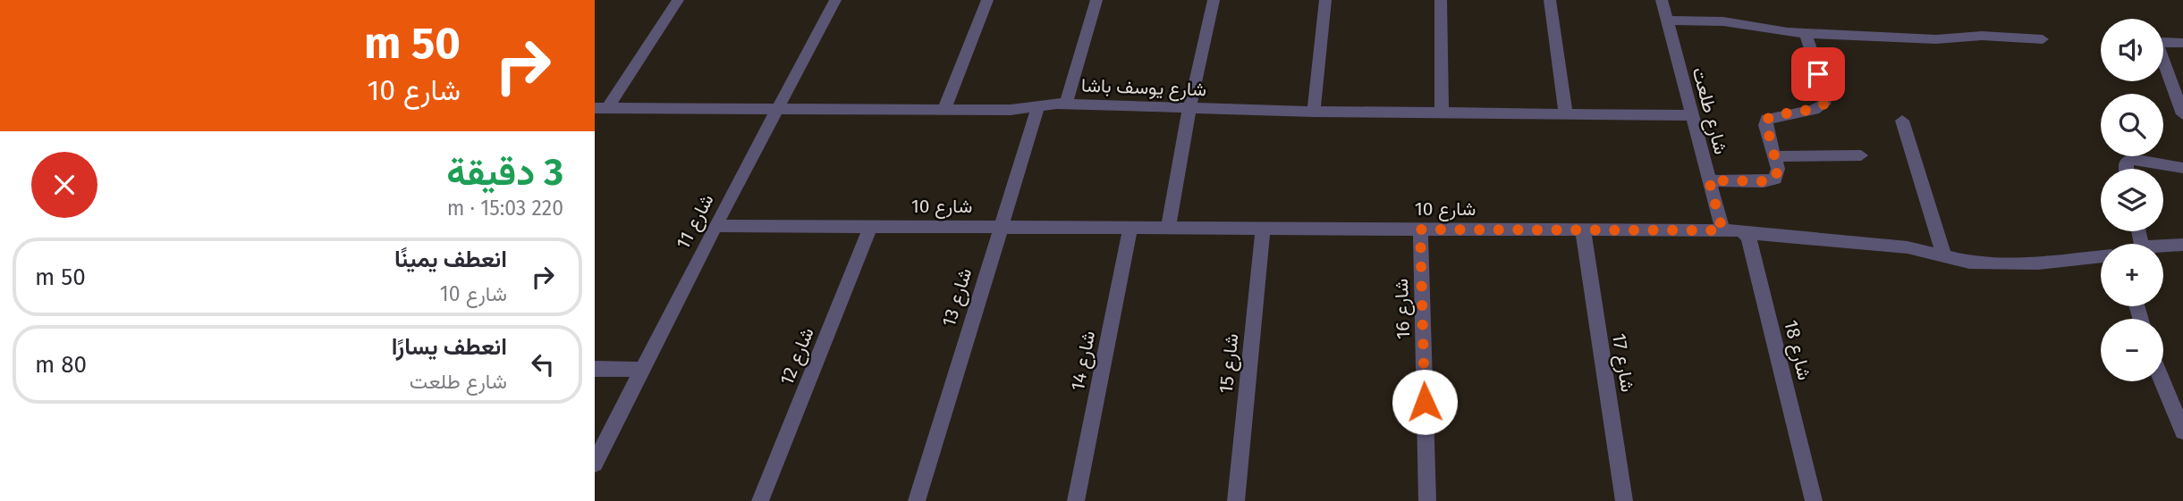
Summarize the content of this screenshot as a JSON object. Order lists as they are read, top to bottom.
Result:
{
  "streets": {
    "street": [
      "شارع يوسف باشا",
      "شارع طلعت",
      "شارع 10",
      "شارع 11",
      "شارع 13",
      "شارع 16",
      "شارع 18",
      "شارع 12",
      "شارع 14",
      "شارع 17",
      "شارع 15"
    ]
  },
  "crossings": [
    ["شارع يوسف باشا", "شارع طلعت"],
    ["شارع يوسف باشا", "شارع 11"],
    ["شارع يوسف باشا", "شارع 13"],
    ["شارع طلعت", "شارع 10"],
    ["شارع 10", "شارع 11"],
    ["شارع 10", "شارع 13"],
    ["شارع 10", "شارع 16"],
    ["شارع 10", "شارع 12"],
    ["شارع 10", "شارع 14"],
    ["شارع 10", "شارع 17"],
    ["شارع 10", "شارع 15"]
  ],
  "page": {
    "turn": ["50 m", "شارع 10"],
    "map_buttons": ["+", "−"],
    "heading": ["3 دقيقة", "220 m · 15:03"],
    "list": [
      {
        "name": "انعطف يمينًا",
        "note": "شارع 10",
        "value": "50 m"
      },
      {
        "name": "انعطف يسارًا",
        "note": "شارع طلعت",
        "value": "80 m"
      }
    ]
  }
}
